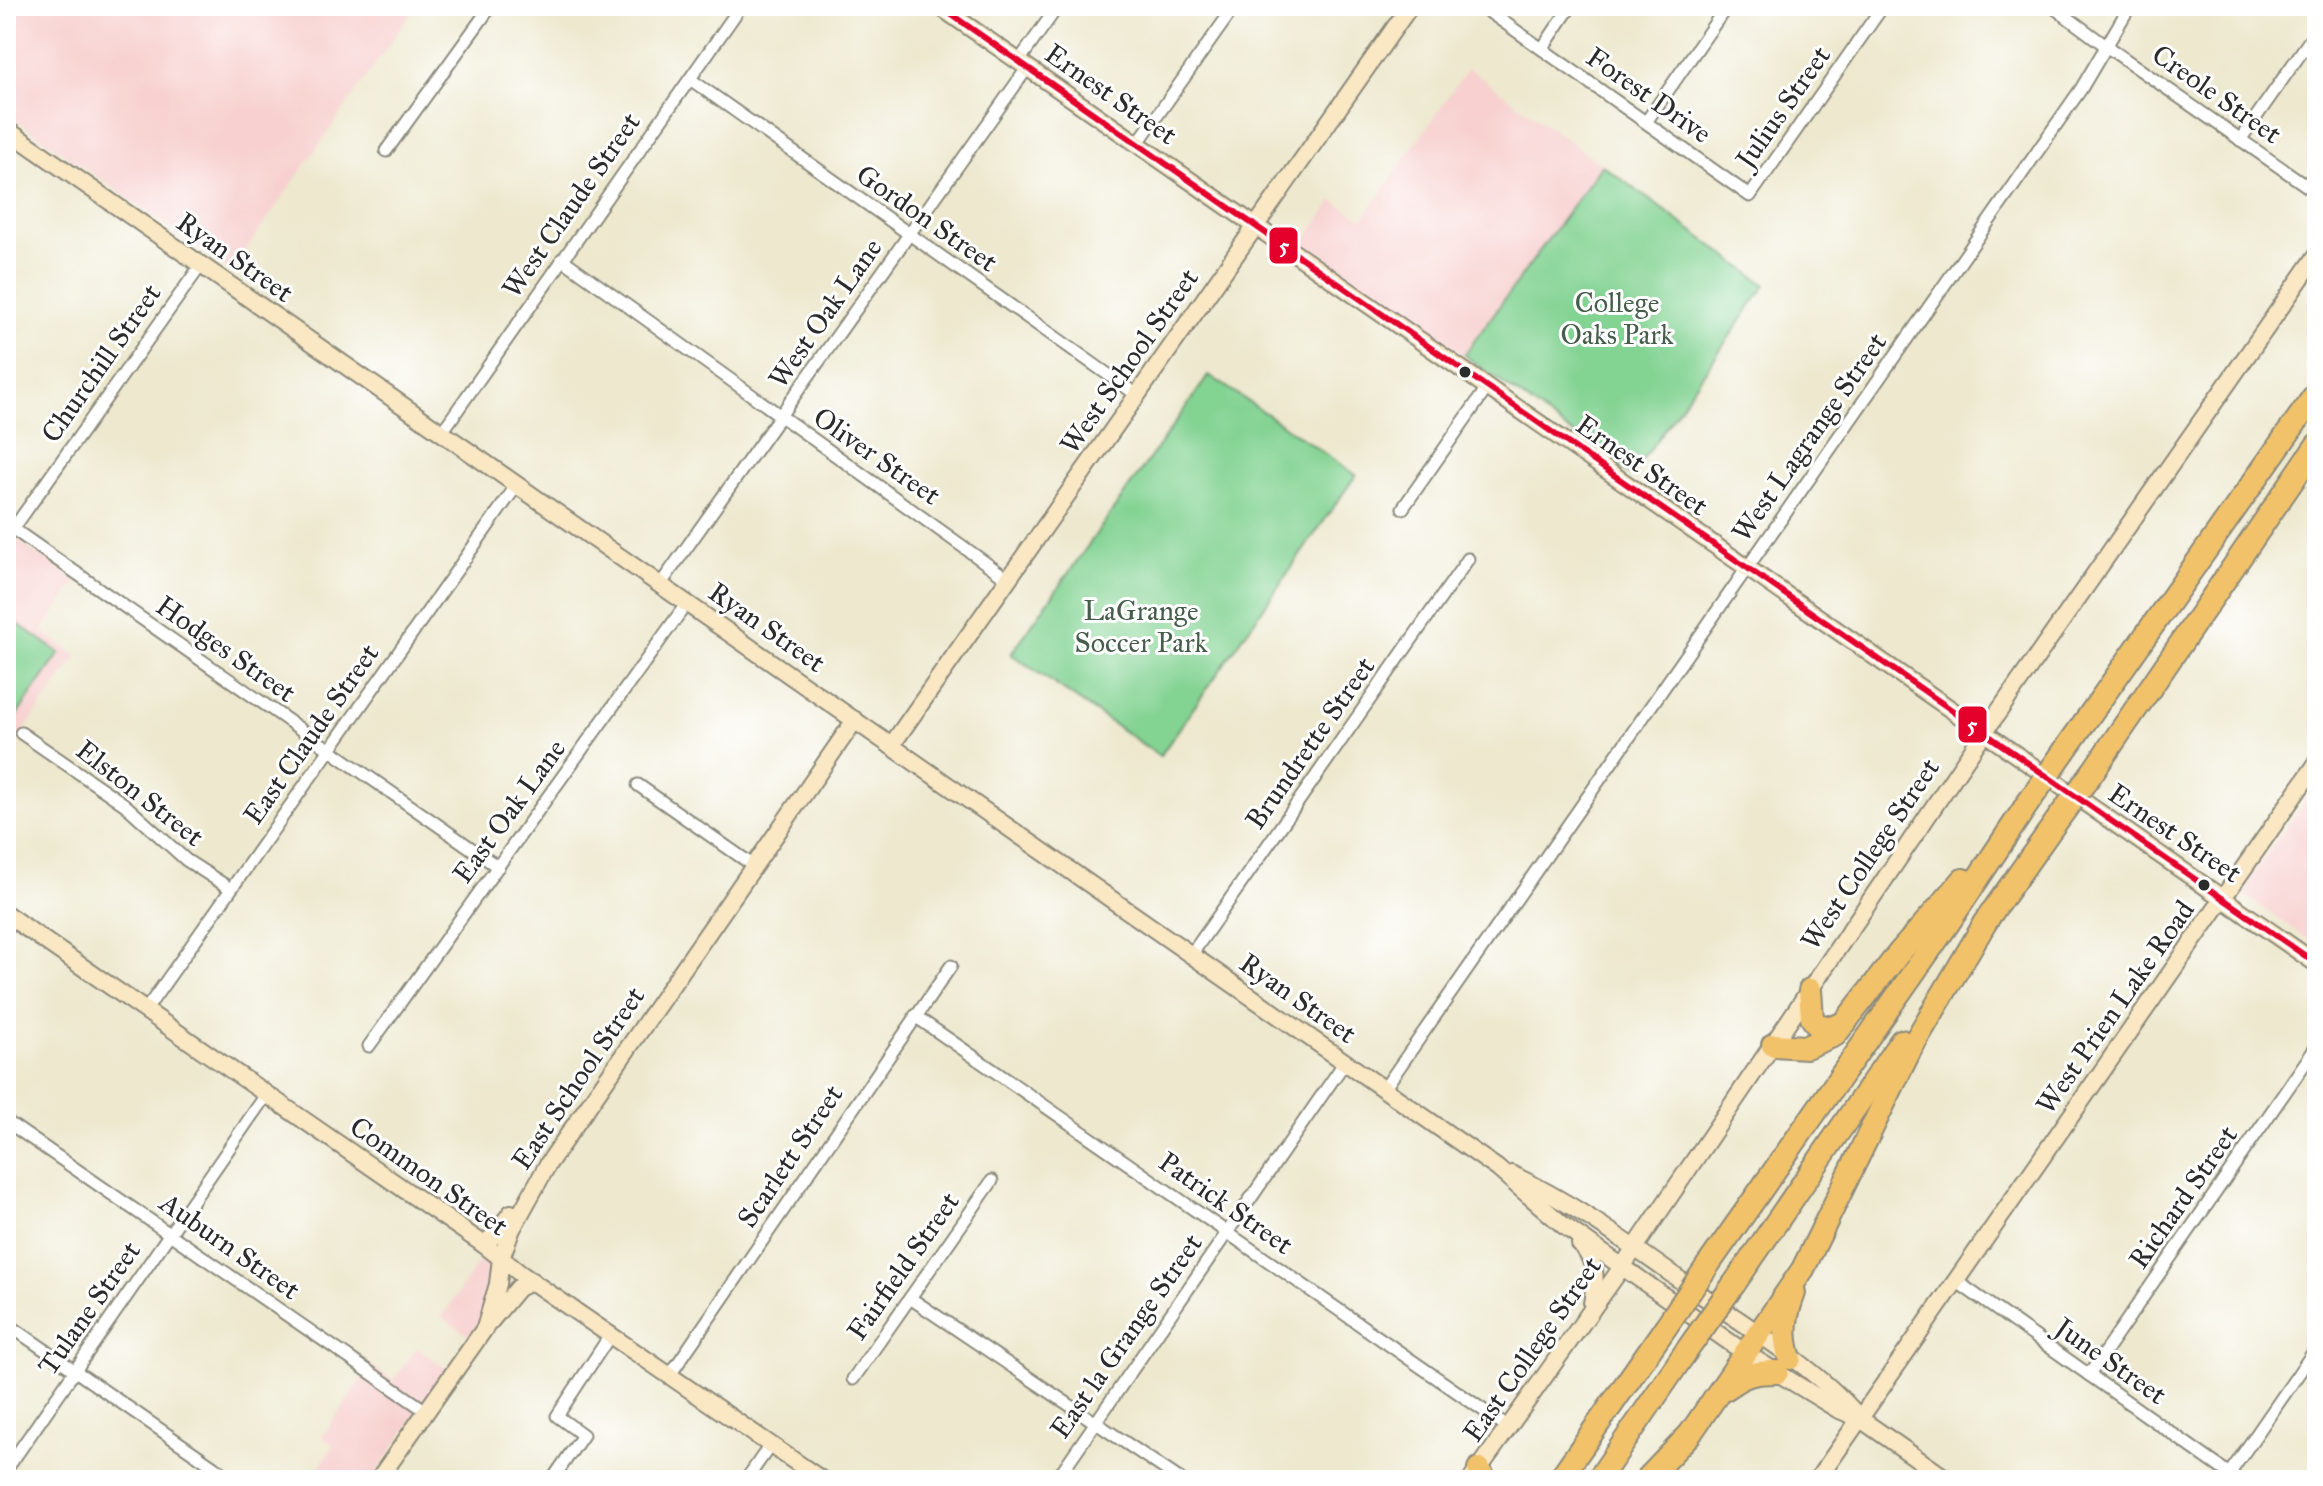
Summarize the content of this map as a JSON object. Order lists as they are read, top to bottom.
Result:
{
  "streets": {
    "street": [
      "Ernest Street",
      "Creole Street",
      "Forest Drive",
      "Julius Street",
      "West Claude Street",
      "Gordon Street",
      "Ryan Street",
      "West Oak Lane",
      "West School Street",
      "Churchill Street",
      "West Lagrange Street",
      "Oliver Street",
      "Hodges Street",
      "East Claude Street",
      "Brundrette Street",
      "Elston Street",
      "East Oak Lane",
      "West College Street",
      "West Prien Lake Road",
      "East School Street",
      "Scarlett Street",
      "Common Street",
      "Richard Street",
      "Patrick Street",
      "Auburn Street",
      "Fairfield Street",
      "Tulane Street",
      "East la Grange Street",
      "East College Street",
      "June Street"
    ]
  },
  "crossings": [
    ["Ernest Street", "West Oak Lane"],
    ["Ernest Street", "West School Street"],
    ["Ernest Street", "West Lagrange Street"],
    ["Ernest Street", "West College Street"],
    ["Ernest Street", "West Prien Lake Road"],
    ["Creole Street", "West Lagrange Street"],
    ["Forest Drive", "Julius Street"],
    ["West Claude Street", "Gordon Street"],
    ["West Claude Street", "Ryan Street"],
    ["West Claude Street", "Oliver Street"],
    ["Gordon Street", "West Oak Lane"],
    ["Gordon Street", "West School Street"],
    ["Ryan Street", "West Oak Lane"],
    ["Ryan Street", "West School Street"],
    ["Ryan Street", "Churchill Street"],
    ["Ryan Street", "West Lagrange Street"],
    ["Ryan Street", "East Claude Street"],
    ["Ryan Street", "Brundrette Street"],
    ["Ryan Street", "East Oak Lane"],
    ["Ryan Street", "West College Street"],
    ["Ryan Street", "West Prien Lake Road"],
    ["Ryan Street", "East School Street"],
    ["Ryan Street", "East la Grange Street"],
    ["Ryan Street", "East College Street"],
    ["West Oak Lane", "Oliver Street"],
    ["West School Street", "Oliver Street"],
    ["Churchill Street", "Hodges Street"],
    ["Hodges Street", "East Claude Street"],
    ["Hodges Street", "East Oak Lane"],
    ["East Claude Street", "Elston Street"],
    ["East Claude Street", "Common Street"],
    ["West College Street", "East College Street"],
    ["West Prien Lake Road", "June Street"],
    ["East School Street", "Common Street"],
    ["East School Street", "Auburn Street"],
    ["Scarlett Street", "Common Street"],
    ["Scarlett Street", "Patrick Street"],
    ["Common Street", "Tulane Street"],
    ["Richard Street", "June Street"],
    ["Patrick Street", "East la Grange Street"],
    ["Patrick Street", "East College Street"],
    ["Auburn Street", "Tulane Street"]
  ],
  "parks": ["College Oaks Park", "LaGrange Soccer Park"],
  "lines": ["transit line 5"]
}
